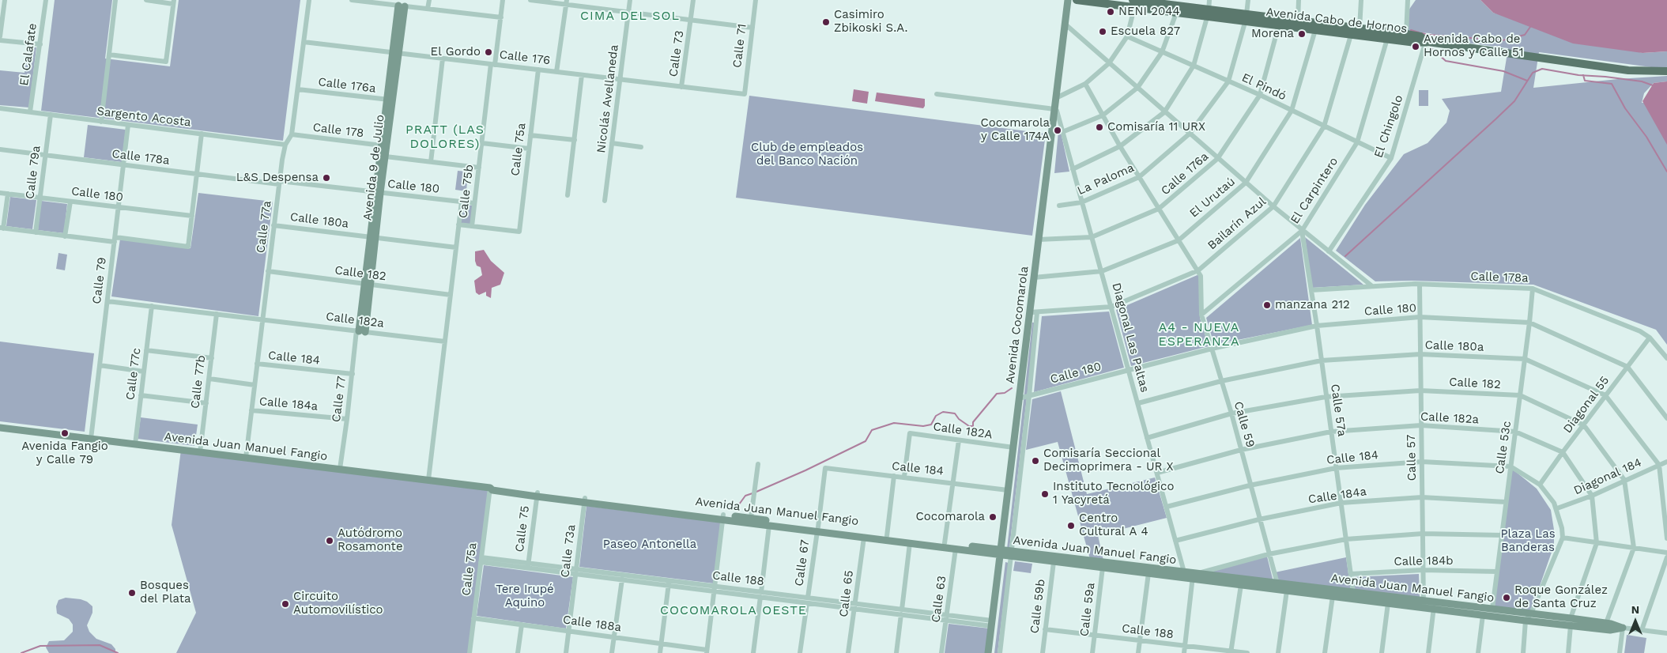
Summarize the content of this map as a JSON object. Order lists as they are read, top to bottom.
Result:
{
  "streets": {
    "main road": [
      "Avenida Cabo de Hornos",
      "Avenida 9 de Julio",
      "Avenida Cocomarola",
      "Avenida Juan Manuel Fangio"
    ],
    "street": [
      "Calle 71",
      "Calle 73",
      "El Calafate",
      "Calle 176",
      "Calle 176a",
      "El Pindó",
      "Nicolás Avellaneda",
      "Sargento Acosta",
      "El Chingolo",
      "Calle 178",
      "Calle 75a",
      "Calle 178a",
      "Calle 79a",
      "La Paloma",
      "Calle 180",
      "El Carpintero",
      "Calle 75b",
      "El Urutaú",
      "Calle 180a",
      "Bailarín Azul",
      "Calle 77a",
      "Calle 182",
      "Calle 79",
      "Calle 182a",
      "Diagonal Las Paltas",
      "Calle 184",
      "Calle 77c",
      "Calle 77b",
      "Calle 77",
      "Calle 184a",
      "Diagonal 55",
      "Calle 57a",
      "Calle 59",
      "Calle 182A",
      "Calle 53c",
      "Calle 57",
      "Diagonal 184",
      "Calle 75",
      "Calle 73a",
      "Calle 184b",
      "Calle 67",
      "Calle 188",
      "Calle 65",
      "Calle 63",
      "Calle 59b",
      "Calle 59a",
      "Calle 188a"
    ]
  },
  "crossings": [
    ["Avenida Cabo de Hornos", "Calle 176a"],
    ["Avenida Cabo de Hornos", "El Chingolo"],
    ["Avenida Cabo de Hornos", "El Carpintero"],
    ["Avenida Cabo de Hornos", "El Urutaú"],
    ["Avenida Cabo de Hornos", "Bailarín Azul"],
    ["Calle 71", "Calle 176"],
    ["Calle 73", "Calle 176"],
    ["El Calafate", "Sargento Acosta"],
    ["Calle 176", "Nicolás Avellaneda"],
    ["Calle 176", "Calle 75a"],
    ["Calle 176", "Avenida 9 de Julio"],
    ["Calle 176", "Calle 75b"],
    ["Calle 176", "Calle 77a"],
    ["Calle 176a", "El Pindó"],
    ["Calle 176a", "Avenida 9 de Julio"],
    ["Calle 176a", "Calle 77a"],
    ["Calle 176a", "Avenida Cocomarola"],
    ["Calle 176a", "Diagonal Las Paltas"],
    ["El Pindó", "El Chingolo"],
    ["El Pindó", "La Paloma"],
    ["El Pindó", "El Carpintero"],
    ["El Pindó", "El Urutaú"],
    ["El Pindó", "Bailarín Azul"],
    ["Sargento Acosta", "Calle 79a"],
    ["Sargento Acosta", "Calle 77a"],
    ["Sargento Acosta", "Calle 79"],
    ["Calle 178", "Avenida 9 de Julio"],
    ["Calle 178", "Calle 77a"],
    ["Calle 75a", "Calle 75b"],
    ["Calle 75a", "Avenida Juan Manuel Fangio"],
    ["Calle 75a", "Calle 188"],
    ["Calle 75a", "Calle 188a"],
    ["Calle 178a", "Calle 79a"],
    ["Calle 178a", "Calle 180"],
    ["Calle 178a", "Calle 77a"],
    ["Calle 178a", "Calle 79"],
    ["Calle 178a", "Diagonal 55"],
    ["Calle 178a", "Calle 57a"],
    ["Calle 178a", "Calle 53c"],
    ["Calle 178a", "Calle 57"],
    ["Avenida 9 de Julio", "Calle 180"],
    ["Avenida 9 de Julio", "Calle 180a"],
    ["Avenida 9 de Julio", "Calle 182"],
    ["Avenida 9 de Julio", "Calle 182a"],
    ["Avenida 9 de Julio", "Calle 77"],
    ["Calle 79a", "Calle 180"],
    ["La Paloma", "Diagonal Las Paltas"],
    ["Calle 180", "Calle 75b"],
    ["Calle 180", "Calle 77a"],
    ["Calle 180", "Calle 79"],
    ["Calle 180", "Avenida Cocomarola"],
    ["Calle 180", "Diagonal Las Paltas"],
    ["Calle 180", "Diagonal 55"],
    ["Calle 180", "Calle 57a"],
    ["Calle 180", "Calle 59"],
    ["Calle 180", "Calle 53c"],
    ["Calle 180", "Calle 57"],
    ["El Carpintero", "Calle 57a"],
    ["El Carpintero", "Calle 59"],
    ["Calle 75b", "Calle 180a"],
    ["Calle 75b", "Calle 182"],
    ["Calle 75b", "Calle 182a"],
    ["Calle 75b", "Avenida Juan Manuel Fangio"],
    ["El Urutaú", "Avenida Cocomarola"],
    ["El Urutaú", "Diagonal Las Paltas"],
    ["Calle 180a", "Calle 77a"],
    ["Calle 180a", "Diagonal Las Paltas"],
    ["Calle 180a", "Diagonal 55"],
    ["Calle 180a", "Calle 57a"],
    ["Calle 180a", "Calle 59"],
    ["Calle 180a", "Calle 53c"],
    ["Calle 180a", "Calle 57"],
    ["Calle 180a", "Diagonal 184"],
    ["Bailarín Azul", "Avenida Cocomarola"],
    ["Bailarín Azul", "Diagonal Las Paltas"],
    ["Bailarín Azul", "Calle 59"],
    ["Calle 77a", "Calle 182"],
    ["Calle 77a", "Calle 182a"],
    ["Calle 77a", "Calle 184"],
    ["Calle 77a", "Calle 184a"],
    ["Calle 77a", "Avenida Juan Manuel Fangio"],
    ["Calle 182", "Diagonal Las Paltas"],
    ["Calle 182", "Diagonal 55"],
    ["Calle 182", "Calle 57a"],
    ["Calle 182", "Calle 59"],
    ["Calle 182", "Avenida Juan Manuel Fangio"],
    ["Calle 182", "Calle 53c"],
    ["Calle 182", "Calle 57"],
    ["Calle 182", "Diagonal 184"],
    ["Calle 79", "Avenida Juan Manuel Fangio"],
    ["Calle 182a", "Diagonal Las Paltas"],
    ["Calle 182a", "Calle 77"],
    ["Calle 182a", "Diagonal 55"],
    ["Calle 182a", "Calle 57a"],
    ["Calle 182a", "Calle 59"],
    ["Calle 182a", "Calle 53c"],
    ["Calle 182a", "Calle 57"],
    ["Avenida Cocomarola", "Diagonal Las Paltas"],
    ["Avenida Cocomarola", "Calle 184"],
    ["Avenida Cocomarola", "Calle 182A"],
    ["Avenida Cocomarola", "Avenida Juan Manuel Fangio"],
    ["Avenida Cocomarola", "Calle 188"],
    ["Diagonal Las Paltas", "Calle 184"],
    ["Diagonal Las Paltas", "Calle 184a"],
    ["Diagonal Las Paltas", "Avenida Juan Manuel Fangio"],
    ["Calle 184", "Calle 77"],
    ["Calle 184", "Diagonal 55"],
    ["Calle 184", "Calle 57a"],
    ["Calle 184", "Calle 59"],
    ["Calle 184", "Calle 182A"],
    ["Calle 184", "Calle 53c"],
    ["Calle 184", "Calle 57"],
    ["Calle 184", "Calle 67"],
    ["Calle 77c", "Avenida Juan Manuel Fangio"],
    ["Calle 77b", "Avenida Juan Manuel Fangio"],
    ["Calle 77", "Calle 184a"],
    ["Calle 77", "Avenida Juan Manuel Fangio"],
    ["Calle 184a", "Calle 57a"],
    ["Calle 184a", "Calle 59"],
    ["Calle 184a", "Calle 53c"],
    ["Calle 184a", "Calle 57"],
    ["Calle 57a", "Avenida Juan Manuel Fangio"],
    ["Calle 57a", "Calle 184b"],
    ["Calle 59", "Avenida Juan Manuel Fangio"],
    ["Avenida Juan Manuel Fangio", "Calle 53c"],
    ["Avenida Juan Manuel Fangio", "Calle 57"],
    ["Avenida Juan Manuel Fangio", "Calle 75"],
    ["Avenida Juan Manuel Fangio", "Calle 73a"],
    ["Avenida Juan Manuel Fangio", "Calle 67"],
    ["Avenida Juan Manuel Fangio", "Calle 65"],
    ["Avenida Juan Manuel Fangio", "Calle 63"],
    ["Avenida Juan Manuel Fangio", "Calle 59b"],
    ["Avenida Juan Manuel Fangio", "Calle 59a"],
    ["Calle 53c", "Calle 184b"],
    ["Calle 57", "Calle 184b"],
    ["Calle 75", "Calle 188"],
    ["Calle 73a", "Calle 188"],
    ["Calle 73a", "Calle 188a"],
    ["Calle 67", "Calle 188"],
    ["Calle 188", "Calle 65"],
    ["Calle 188", "Calle 63"],
    ["Calle 188", "Calle 59b"],
    ["Calle 188", "Calle 59a"]
  ],
  "districts": [
    "CIMA DEL SOL",
    "PRATT (LAS DOLORES)",
    "A4 - NUEVA ESPERANZA",
    "COCOMAROLA OESTE"
  ],
  "parks": [
    "Club de empleados del Banco Nación",
    "Plaza Las Banderas",
    "Paseo Antonella",
    "Tere Irupé Aquino"
  ],
  "places": [
    "NENI 2044",
    "Casimiro Zbikoski S.A.",
    "Escuela 827",
    "Morena",
    "Avenida Cabo de Hornos y Calle 51",
    "El Gordo",
    "Comisaría 11 URX",
    "Cocomarola y Calle 174A",
    "L&S Despensa",
    "manzana 212",
    "Avenida Fangio y Calle 79",
    "Comisaría Seccional Decimoprimera - UR X",
    "Instituto Tecnológico 1 Yacyretá",
    "Cocomarola",
    "Centro Cultural A 4",
    "Autódromo Rosamonte",
    "Bosques del Plata",
    "Roque González de Santa Cruz",
    "Circuito Automovilístico"
  ],
  "north": "top"
}
